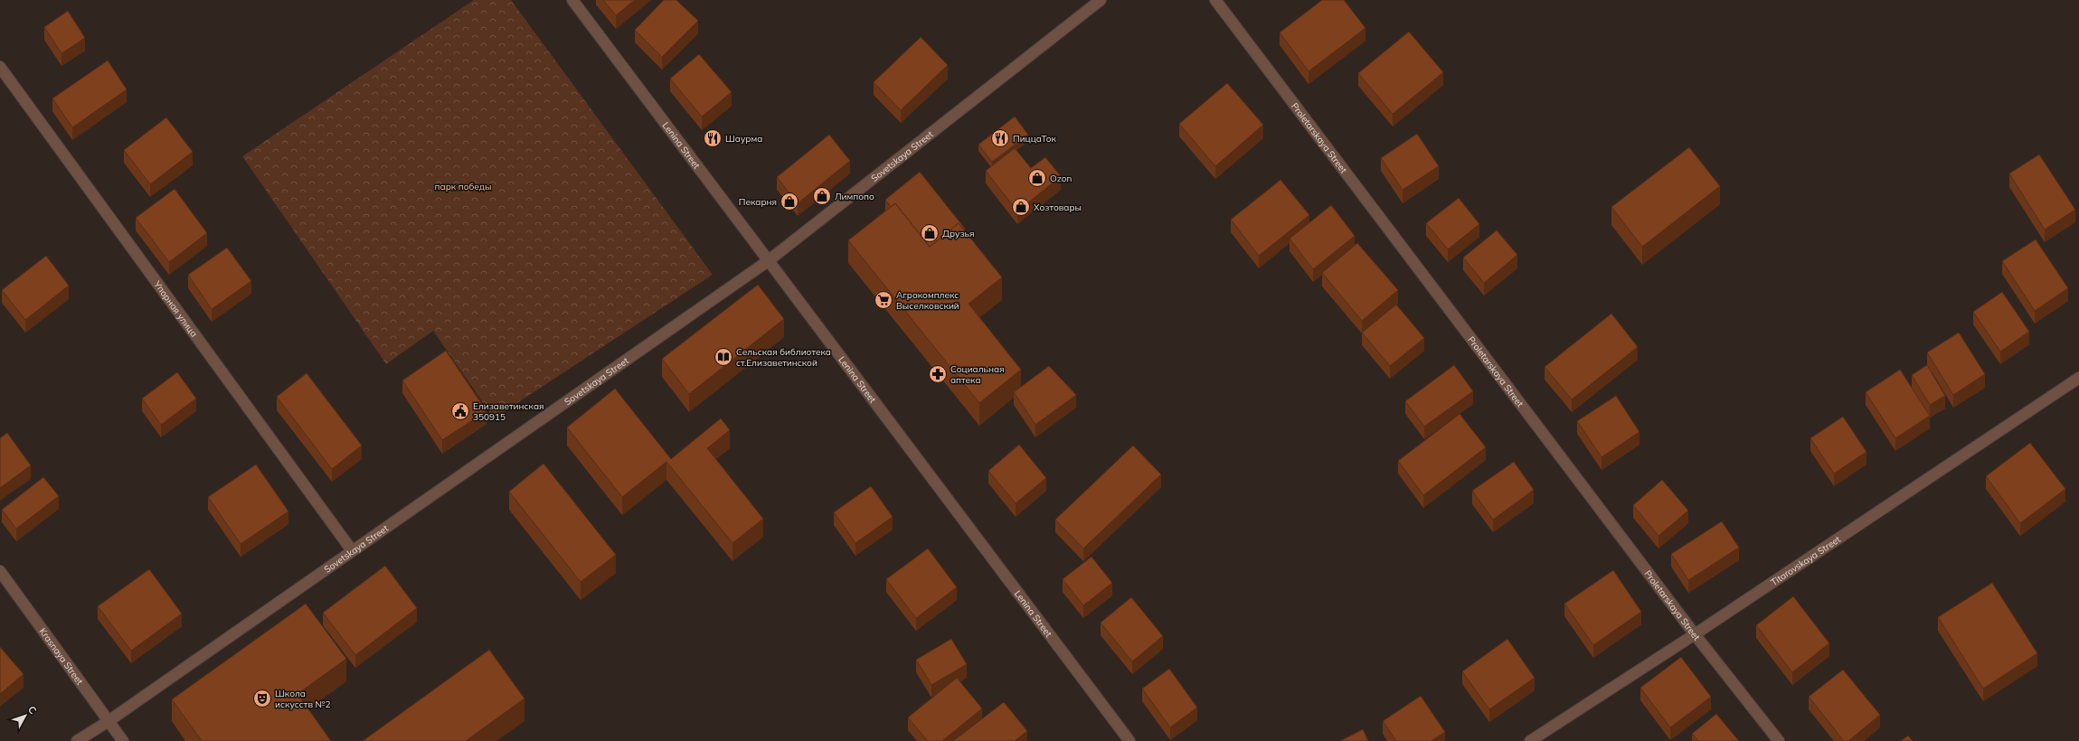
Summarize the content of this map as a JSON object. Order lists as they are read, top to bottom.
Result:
{
  "streets": {
    "street": [
      "Proletarskaya Street",
      "Lenina Street",
      "Sovetskaya Street",
      "Упорная улица",
      "Titarovskaya Street",
      "Krasnaya Street"
    ]
  },
  "crossings": [
    ["Proletarskaya Street", "Titarovskaya Street"],
    ["Lenina Street", "Sovetskaya Street"],
    ["Sovetskaya Street", "Упорная улица"],
    ["Sovetskaya Street", "Krasnaya Street"]
  ],
  "parks": ["парк победы"],
  "places": {
    "restaurant": ["Шаурма", "ПиццаТок"],
    "shop": [
      "Ozon",
      "Лимпопо",
      "Пекарня",
      "Хозтовары",
      "Друзья"
    ],
    "supermarket": ["Агрокомплекс Выселковский"],
    "library": ["Сельская библиотека ст.Елизаветинской"],
    "pharmacy": ["Социальная аптека"],
    "public building": ["Елизаветинская 350915"],
    "theatre": ["Школа искусств №2"]
  },
  "north": "top right"
}
